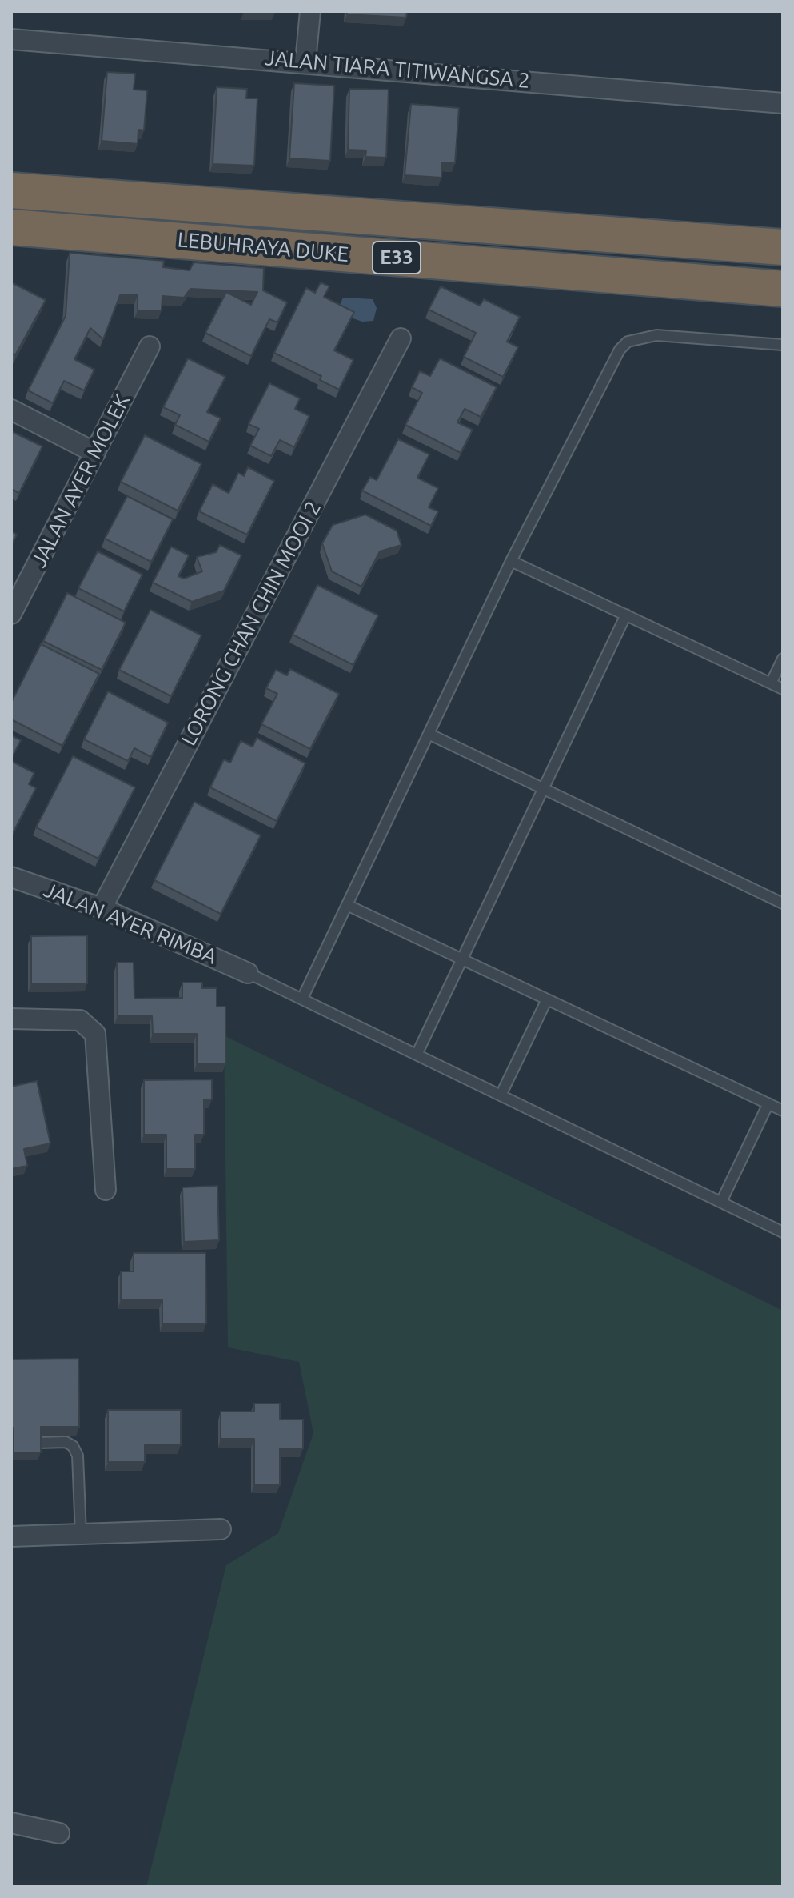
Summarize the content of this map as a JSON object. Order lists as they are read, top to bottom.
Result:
{
  "streets": {
    "highway": ["LEBUHRAYA DUKE", "E33"],
    "street": [
      "JALAN TIARA TITIWANGSA 2",
      "JALAN AYER MOLEK",
      "LORONG CHAN CHIN MOOI 2",
      "JALAN AYER RIMBA"
    ]
  },
  "crossings": [
    ["LORONG CHAN CHIN MOOI 2", "JALAN AYER RIMBA"]
  ]
}
